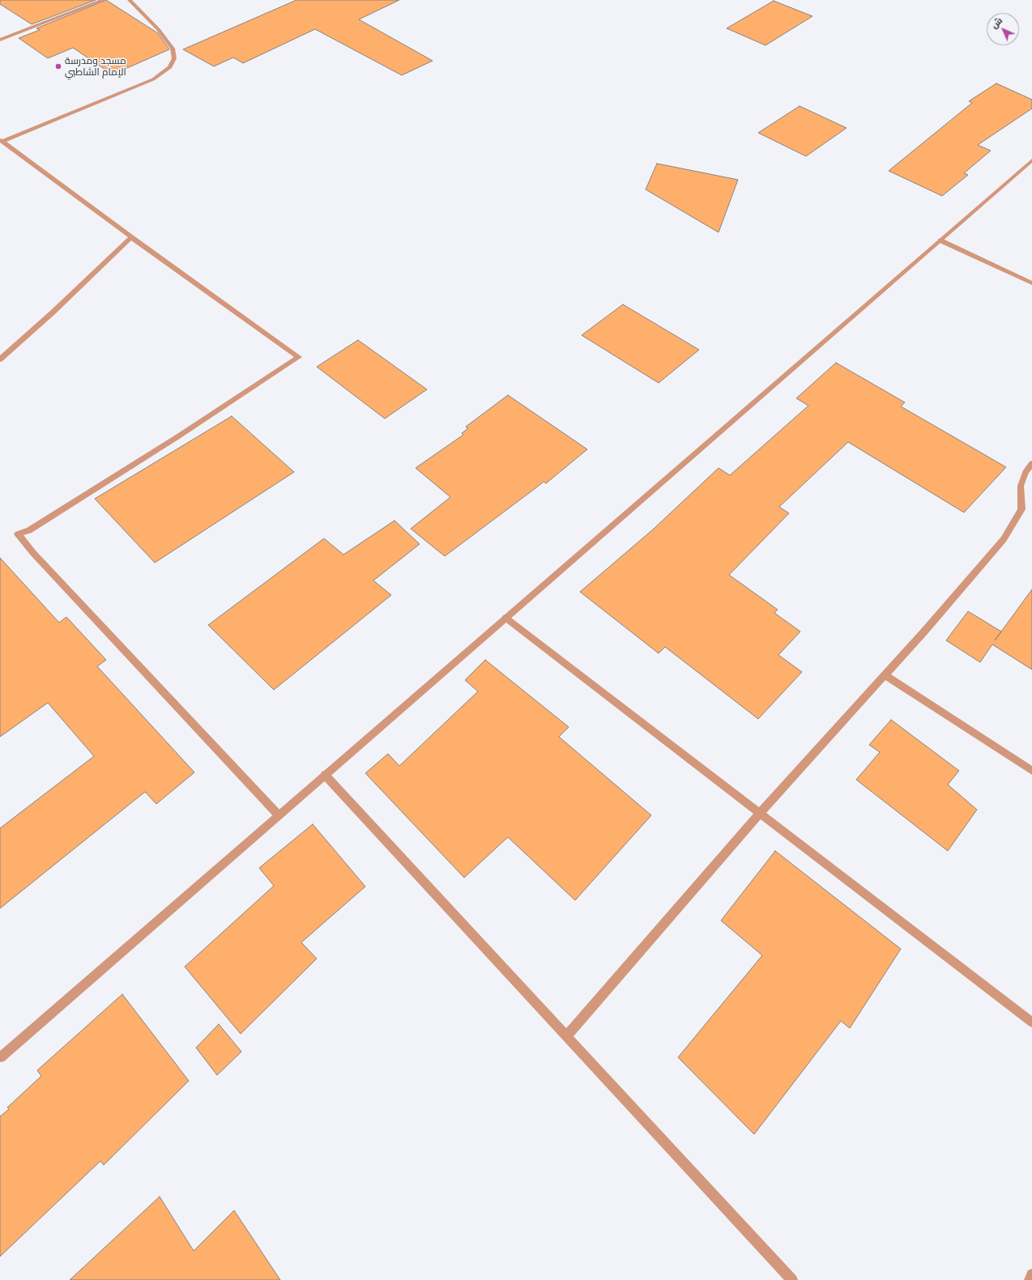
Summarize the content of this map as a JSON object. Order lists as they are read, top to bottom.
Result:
{
  "places": ["مسجد ومدرسة الإمام الشاطبي"],
  "north": "top left"
}
